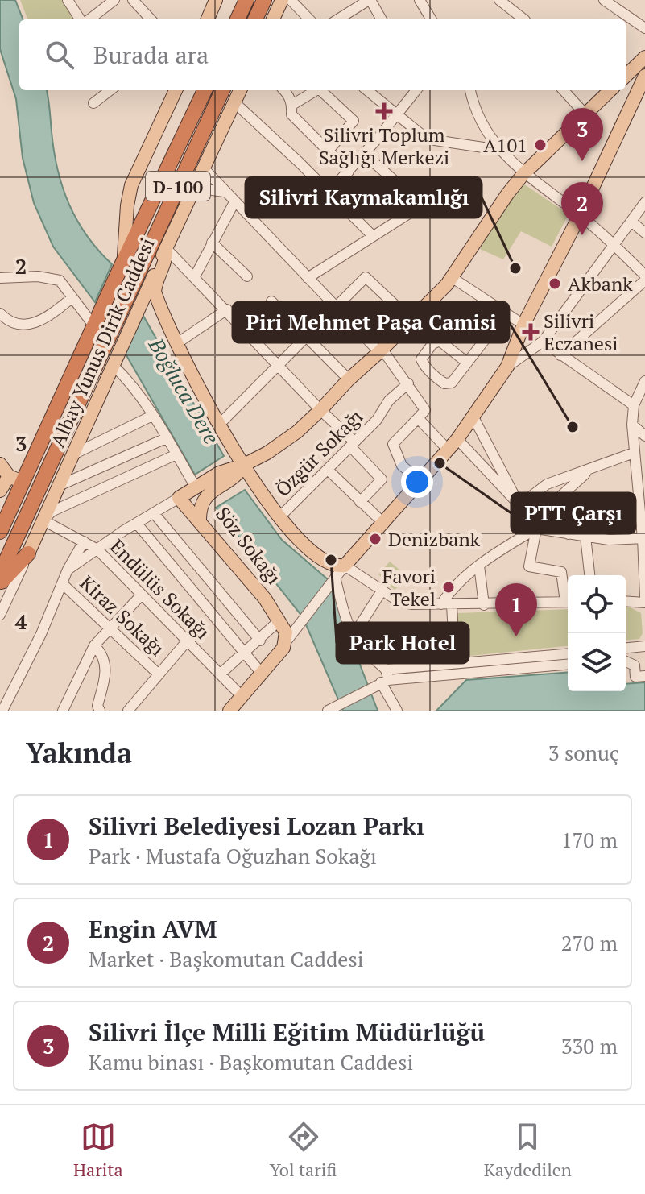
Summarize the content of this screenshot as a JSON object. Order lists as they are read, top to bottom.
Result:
{
  "streets": {
    "highway": ["D-100"],
    "main road": ["Albay Yunus Dirik Caddesi", "Söz Sokağı"],
    "street": ["Özgür Sokağı", "Endülüs Sokağı", "Kiraz Sokağı"]
  },
  "crossings": [
    ["Albay Yunus Dirik Caddesi", "Endülüs Sokağı"]
  ],
  "water": ["Boğluca Dere"],
  "places": {
    "health": ["Silivri Toplum Sağlığı Merkezi", "Silivri Eczanesi"],
    "other": [
      "A101",
      "Silivri Kaymakamlığı",
      "Akbank",
      "Piri Mehmet Paşa Camisi",
      "PTT Çarşı",
      "Denizbank",
      "Park Hotel",
      "Favori Tekel"
    ]
  },
  "page": {
    "search": "Burada ara",
    "pins": ["3", "2", "1"],
    "heading": ["Yakında", "3 sonuç"],
    "list": [
      {
        "mark": "1",
        "name": "Silivri Belediyesi Lozan Parkı",
        "note": "Park · Mustafa Oğuzhan Sokağı",
        "value": "170 m"
      },
      {
        "mark": "2",
        "name": "Engin AVM",
        "note": "Market · Başkomutan Caddesi",
        "value": "270 m"
      },
      {
        "mark": "3",
        "name": "Silivri İlçe Milli Eğitim Müdürlüğü",
        "note": "Kamu binası · Başkomutan Caddesi",
        "value": "330 m"
      }
    ],
    "nav": ["Harita", "Yol tarifi", "Kaydedilen"]
  },
  "grid": {
    "rows": ["2", "3", "4"]
  }
}
